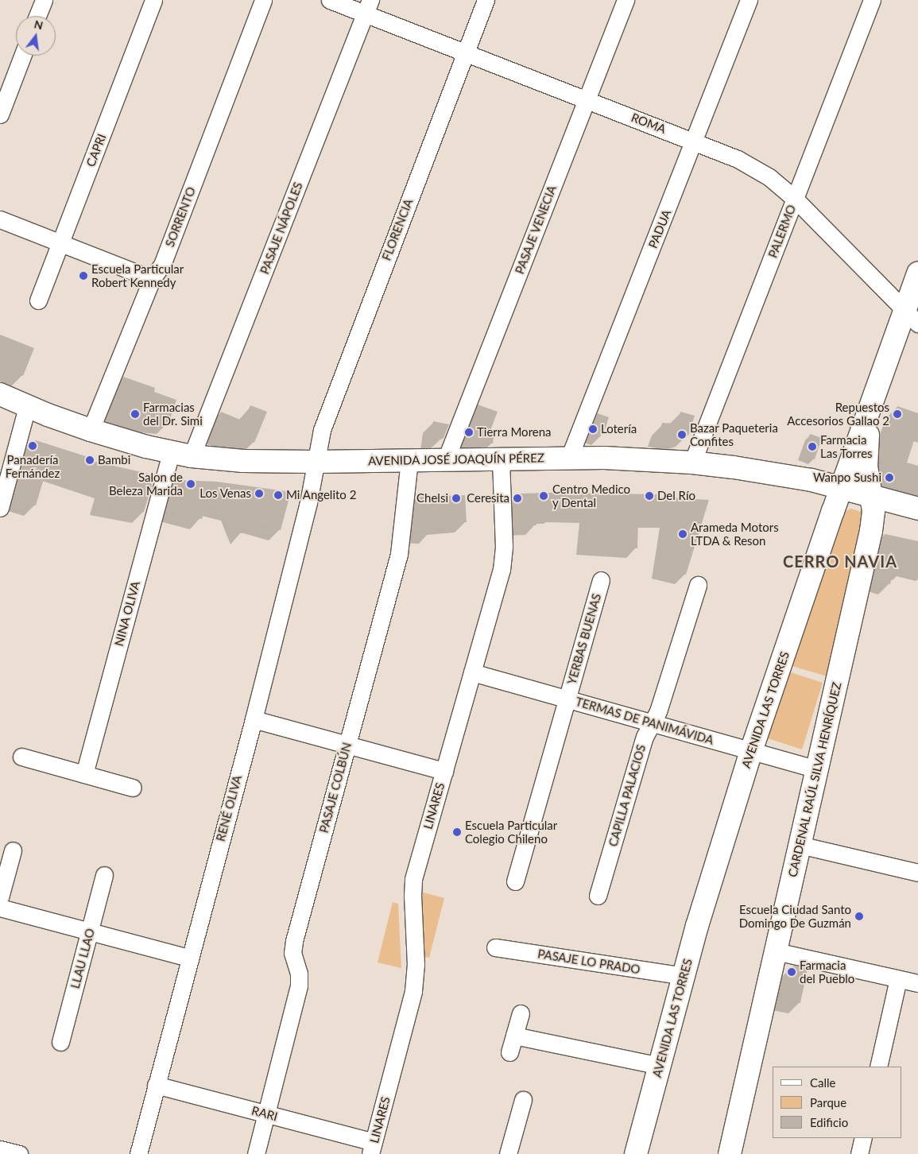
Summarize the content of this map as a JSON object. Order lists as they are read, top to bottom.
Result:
{
  "streets": {
    "main road": ["AVENIDA JOSÉ JOAQUÍN PÉREZ", "AVENIDA LAS TORRES", "CARDENAL RAÚL SILVA HENRÍQUEZ"],
    "street": [
      "ROMA",
      "CAPRI",
      "SORRENTO",
      "PASAJE NÁPOLES",
      "PADUA",
      "FLORENCIA",
      "PASAJE VENECIA",
      "PALERMO",
      "NINA OLIVA",
      "YERBAS BUENAS",
      "TERMAS DE PANIMÁVIDA",
      "PASAJE COLBÚN",
      "CAPILLA PALACIOS",
      "LINARES",
      "RENÉ OLIVA",
      "LLAU LLAO",
      "PASAJE LO PRADO",
      "RARI"
    ]
  },
  "crossings": [
    ["ROMA", "PASAJE NÁPOLES"],
    ["ROMA", "PADUA"],
    ["ROMA", "FLORENCIA"],
    ["ROMA", "PASAJE VENECIA"],
    ["ROMA", "PALERMO"],
    ["ROMA", "AVENIDA LAS TORRES"],
    ["SORRENTO", "AVENIDA JOSÉ JOAQUÍN PÉREZ"],
    ["PASAJE NÁPOLES", "AVENIDA JOSÉ JOAQUÍN PÉREZ"],
    ["PADUA", "AVENIDA JOSÉ JOAQUÍN PÉREZ"],
    ["FLORENCIA", "AVENIDA JOSÉ JOAQUÍN PÉREZ"],
    ["FLORENCIA", "RENÉ OLIVA"],
    ["PASAJE VENECIA", "AVENIDA JOSÉ JOAQUÍN PÉREZ"],
    ["PALERMO", "AVENIDA JOSÉ JOAQUÍN PÉREZ"],
    ["AVENIDA JOSÉ JOAQUÍN PÉREZ", "NINA OLIVA"],
    ["AVENIDA JOSÉ JOAQUÍN PÉREZ", "AVENIDA LAS TORRES"],
    ["AVENIDA JOSÉ JOAQUÍN PÉREZ", "CARDENAL RAÚL SILVA HENRÍQUEZ"],
    ["AVENIDA JOSÉ JOAQUÍN PÉREZ", "PASAJE COLBÚN"],
    ["AVENIDA JOSÉ JOAQUÍN PÉREZ", "LINARES"],
    ["AVENIDA JOSÉ JOAQUÍN PÉREZ", "RENÉ OLIVA"],
    ["YERBAS BUENAS", "TERMAS DE PANIMÁVIDA"],
    ["AVENIDA LAS TORRES", "TERMAS DE PANIMÁVIDA"],
    ["AVENIDA LAS TORRES", "CARDENAL RAÚL SILVA HENRÍQUEZ"],
    ["AVENIDA LAS TORRES", "PASAJE LO PRADO"],
    ["TERMAS DE PANIMÁVIDA", "CARDENAL RAÚL SILVA HENRÍQUEZ"],
    ["TERMAS DE PANIMÁVIDA", "CAPILLA PALACIOS"],
    ["TERMAS DE PANIMÁVIDA", "LINARES"],
    ["PASAJE COLBÚN", "RARI"],
    ["LINARES", "RARI"],
    ["RENÉ OLIVA", "RARI"]
  ],
  "districts": ["CERRO NAVIA"],
  "places": [
    "Escuela Particular Robert Kennedy",
    "Farmacias del Dr. Simi",
    "Repuestos Accesorios Gallao 2",
    "Lotería",
    "Tierra Morena",
    "Bazar Paqueteria Confites",
    "Panadería Fernández",
    "Farmacia Las Torres",
    "Bambi",
    "Wanpo Sushi",
    "Salon de Beleza Marida",
    "Los Venas",
    "Mi Angelito 2",
    "Centro Medico y Dental",
    "Del Río",
    "Chelsi",
    "Ceresita",
    "Arameda Motors LTDA & Reson",
    "Escuela Particular Colegio Chileno",
    "Escuela Ciudad Santo Domingo De Guzmán",
    "Farmacia del Pueblo"
  ],
  "legend": ["Calle", "Parque", "Edificio"],
  "north": "top"
}
